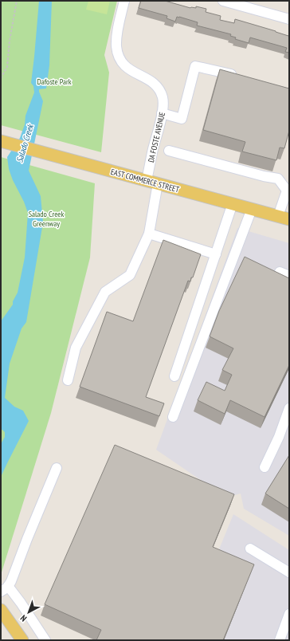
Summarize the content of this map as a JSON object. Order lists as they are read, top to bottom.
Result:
{
  "streets": {
    "main road": ["EAST COMMERCE STREET"],
    "street": ["DA FOSTE AVENUE"]
  },
  "crossings": [
    ["DA FOSTE AVENUE", "EAST COMMERCE STREET"]
  ],
  "water": ["Salado Creek"],
  "parks": ["Dafoste Park", "Salado Creek Greenway"],
  "north": "bottom left"
}
